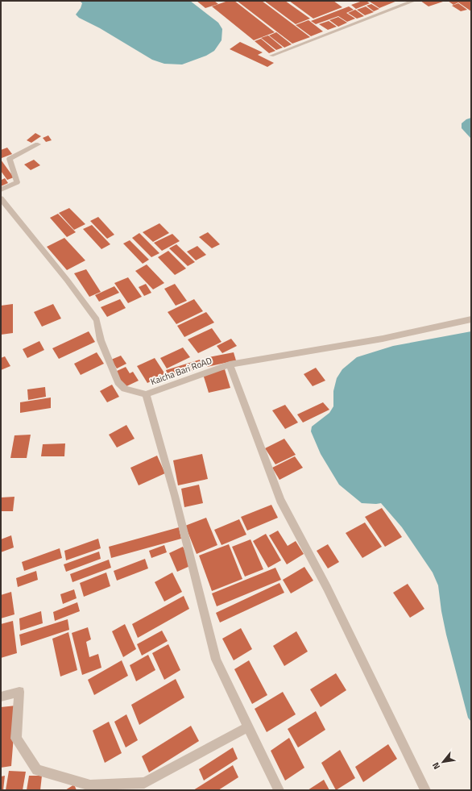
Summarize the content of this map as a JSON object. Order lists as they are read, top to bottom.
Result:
{
  "streets": {
    "street": ["Kaicha Bari RoAD"]
  },
  "north": "bottom left"
}
